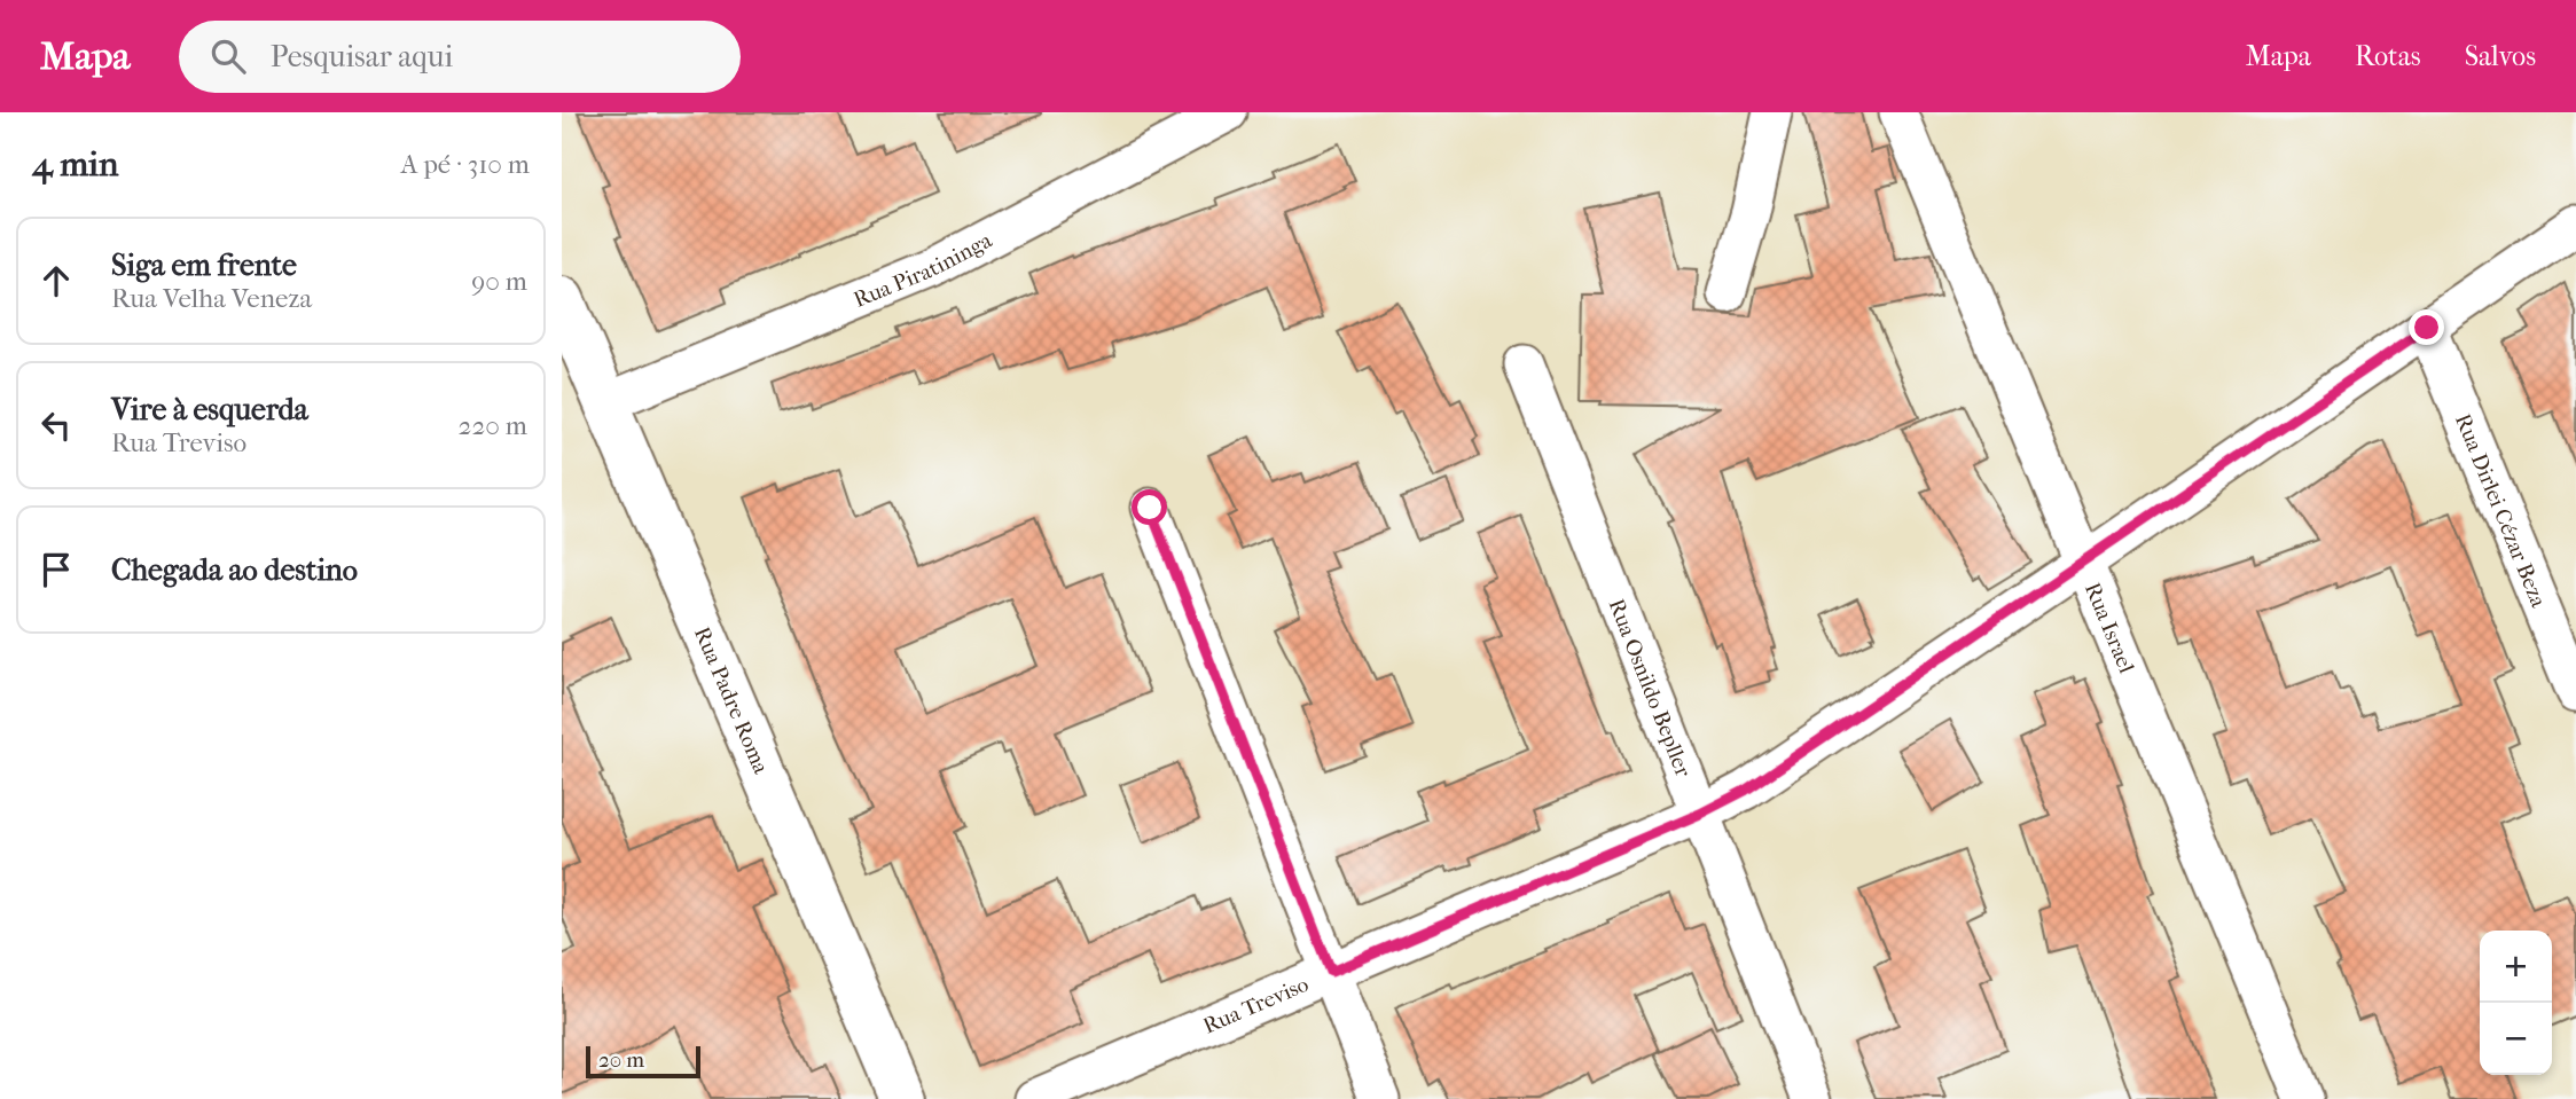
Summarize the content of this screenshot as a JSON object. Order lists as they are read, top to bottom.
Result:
{
  "streets": {
    "street": [
      "Rua Piratininga",
      "Rua Dirlei Cézar Beza",
      "Rua Israel",
      "Rua Osnildo Bepller",
      "Rua Padre Roma",
      "Rua Treviso"
    ]
  },
  "crossings": [
    ["Rua Piratininga", "Rua Padre Roma"],
    ["Rua Dirlei Cézar Beza", "Rua Treviso"],
    ["Rua Israel", "Rua Treviso"],
    ["Rua Osnildo Bepller", "Rua Treviso"]
  ],
  "scale_bar": "20 m",
  "page": {
    "header": "Mapa",
    "search": "Pesquisar aqui",
    "nav": ["Mapa", "Rotas", "Salvos"],
    "heading": ["4 min", "A pé · 310 m"],
    "list": [
      ["Siga em frente", "Rua Velha Veneza", "90 m"],
      ["Vire à esquerda", "Rua Treviso", "220 m"],
      "Chegada ao destino"
    ],
    "map_buttons": ["+", "−"],
    "scale": "20 m"
  }
}
